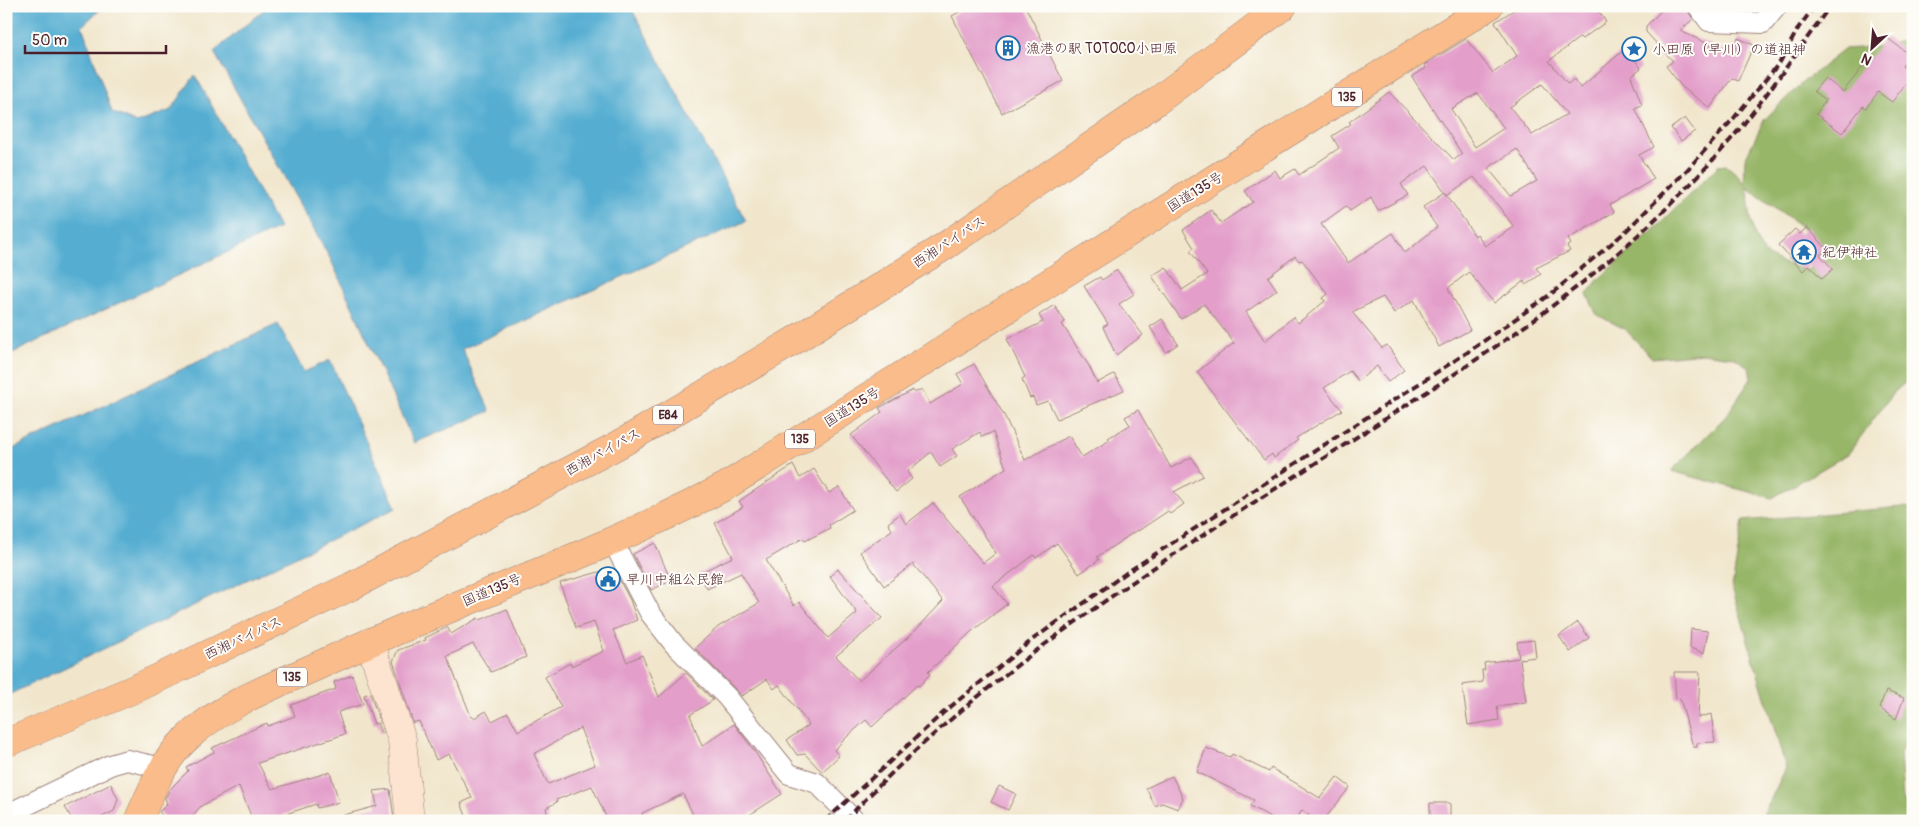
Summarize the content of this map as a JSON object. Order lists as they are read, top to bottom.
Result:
{
  "streets": {
    "highway": [
      "135",
      "国道135号",
      "西湘バイパス",
      "E84"
    ]
  },
  "places": {
    "building": ["漁港の駅 TOTOCO小田原"],
    "place": ["小田原（早川）の道祖神"],
    "temple": ["紀伊神社"],
    "public building": ["早川中組公民館"]
  },
  "scale_bar": "50 m",
  "north": "bottom left"
}
